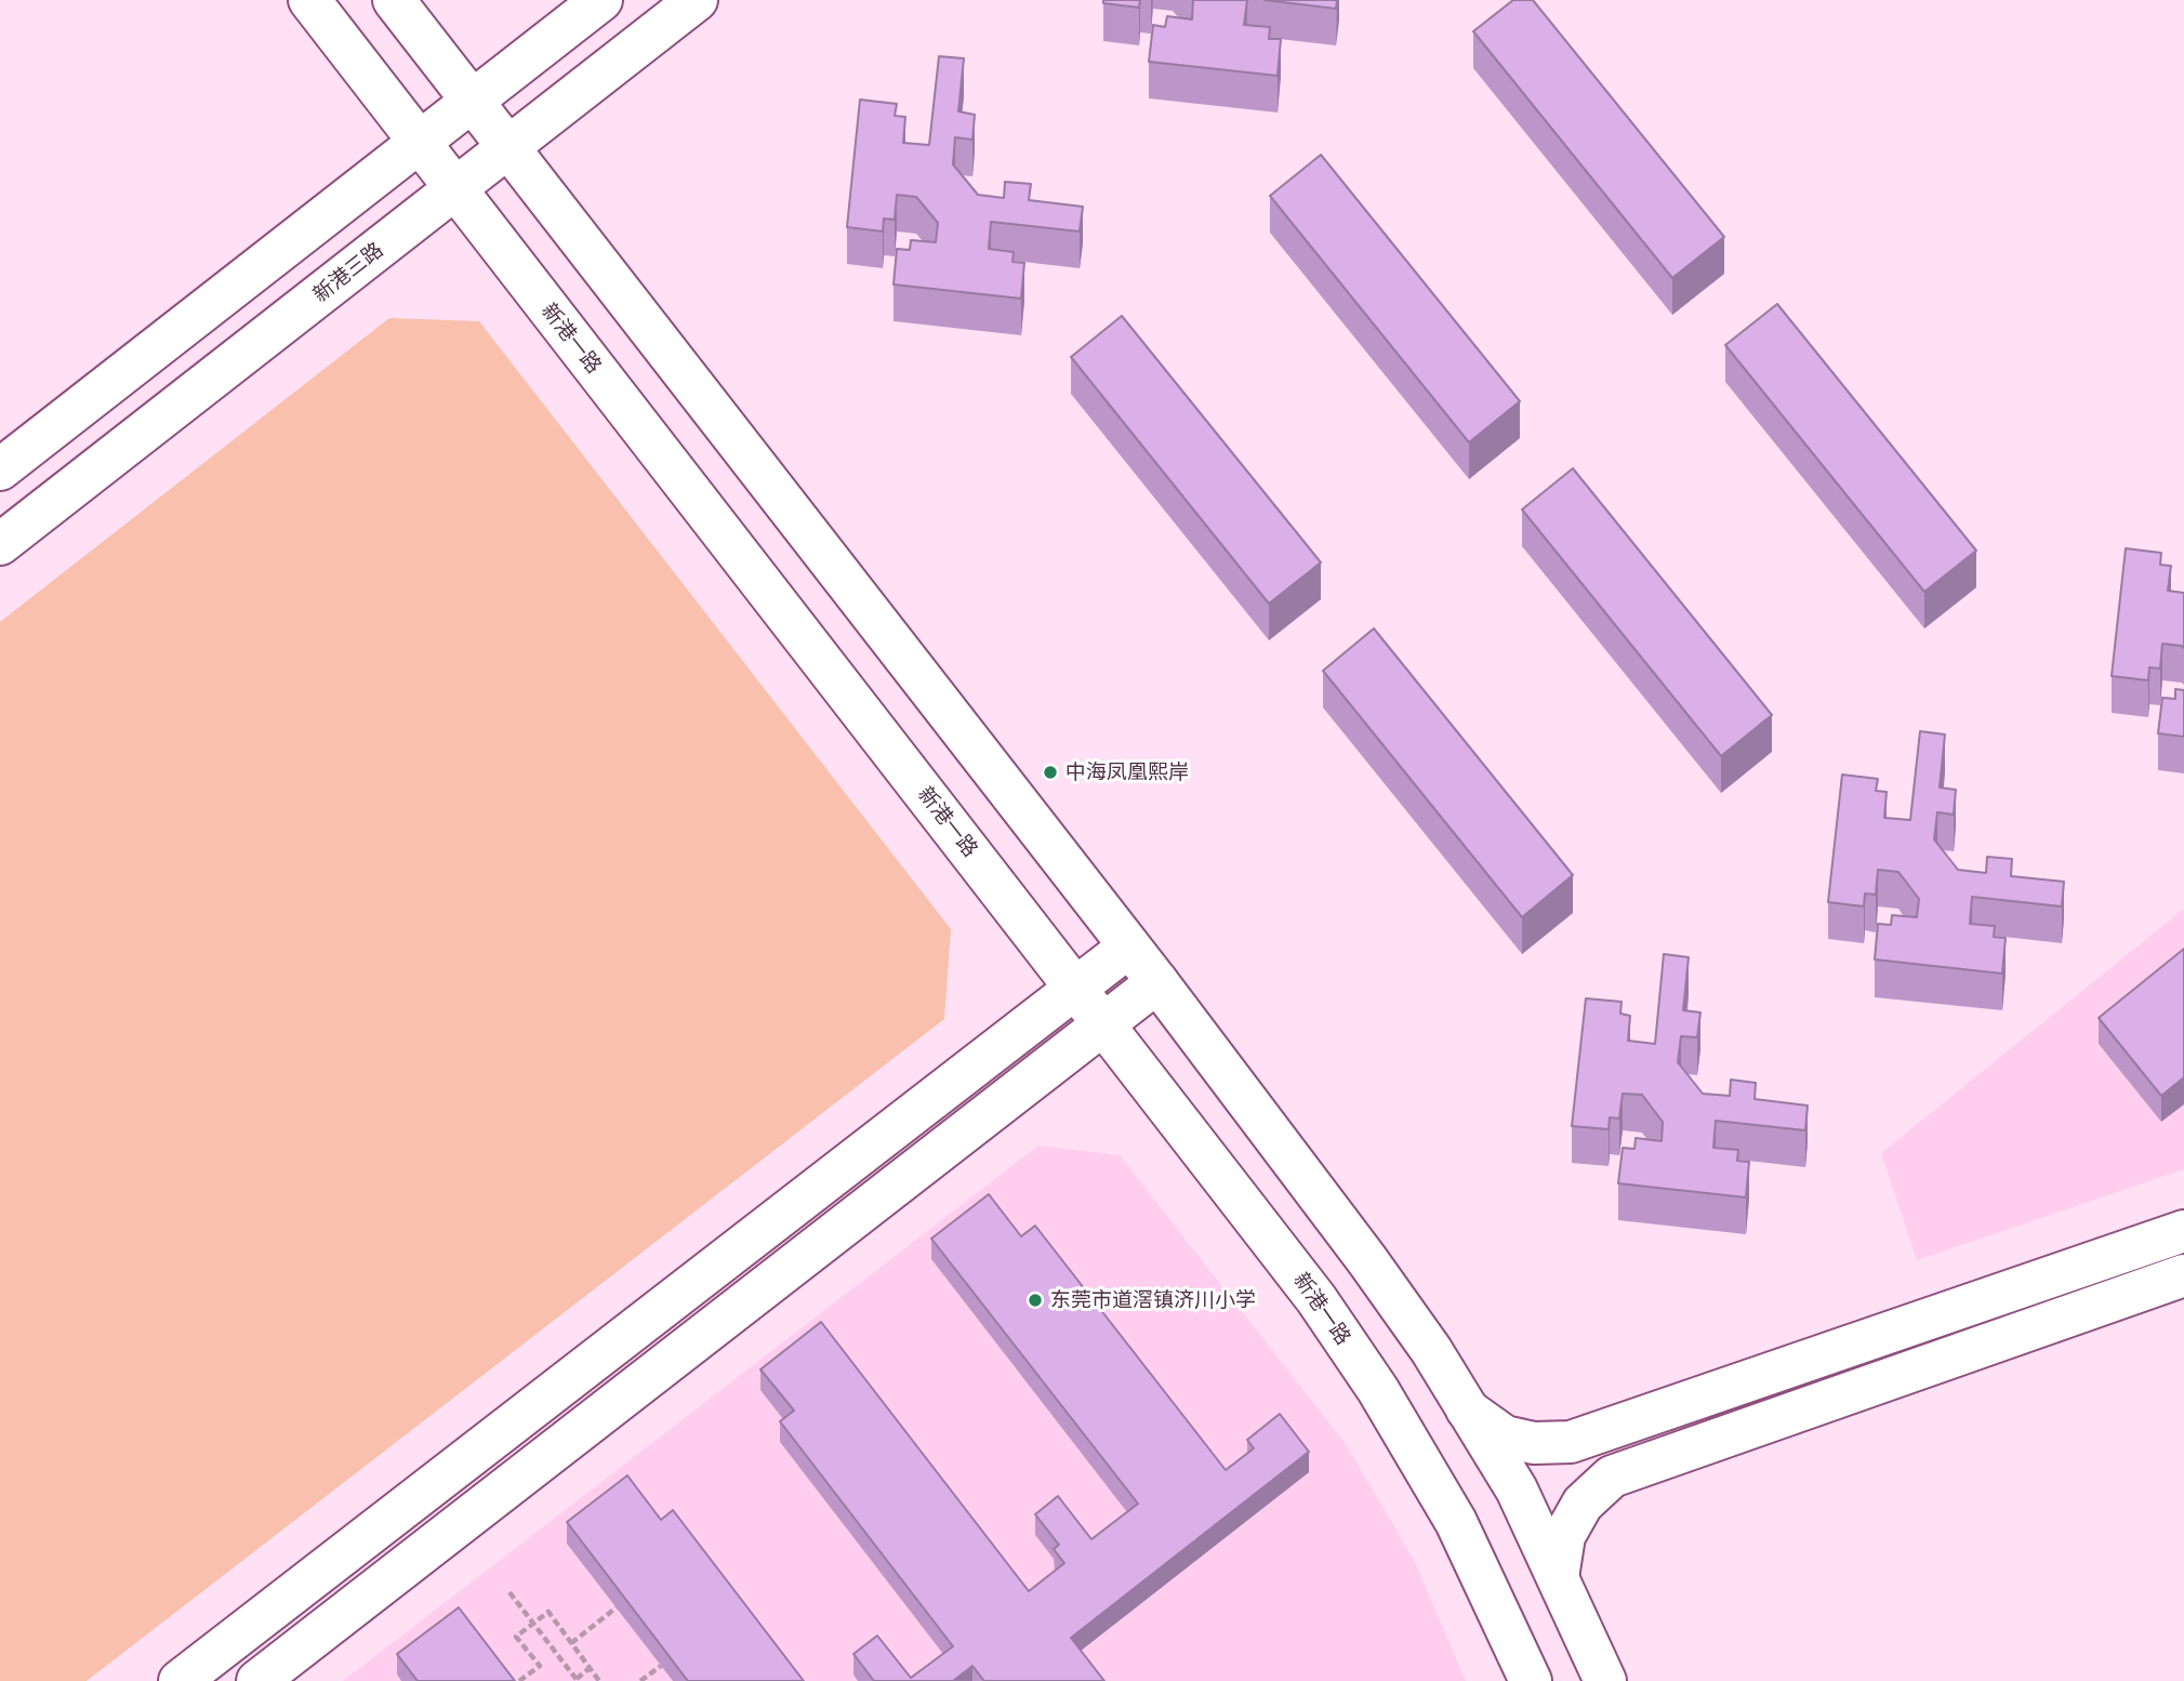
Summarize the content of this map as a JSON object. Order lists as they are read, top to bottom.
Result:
{
  "streets": {
    "street": ["新港三路", "新港一路"]
  },
  "crossings": [
    ["新港三路", "新港一路"]
  ],
  "places": ["中海凤凰熙岸", "东莞市道滘镇济川小学"]
}
